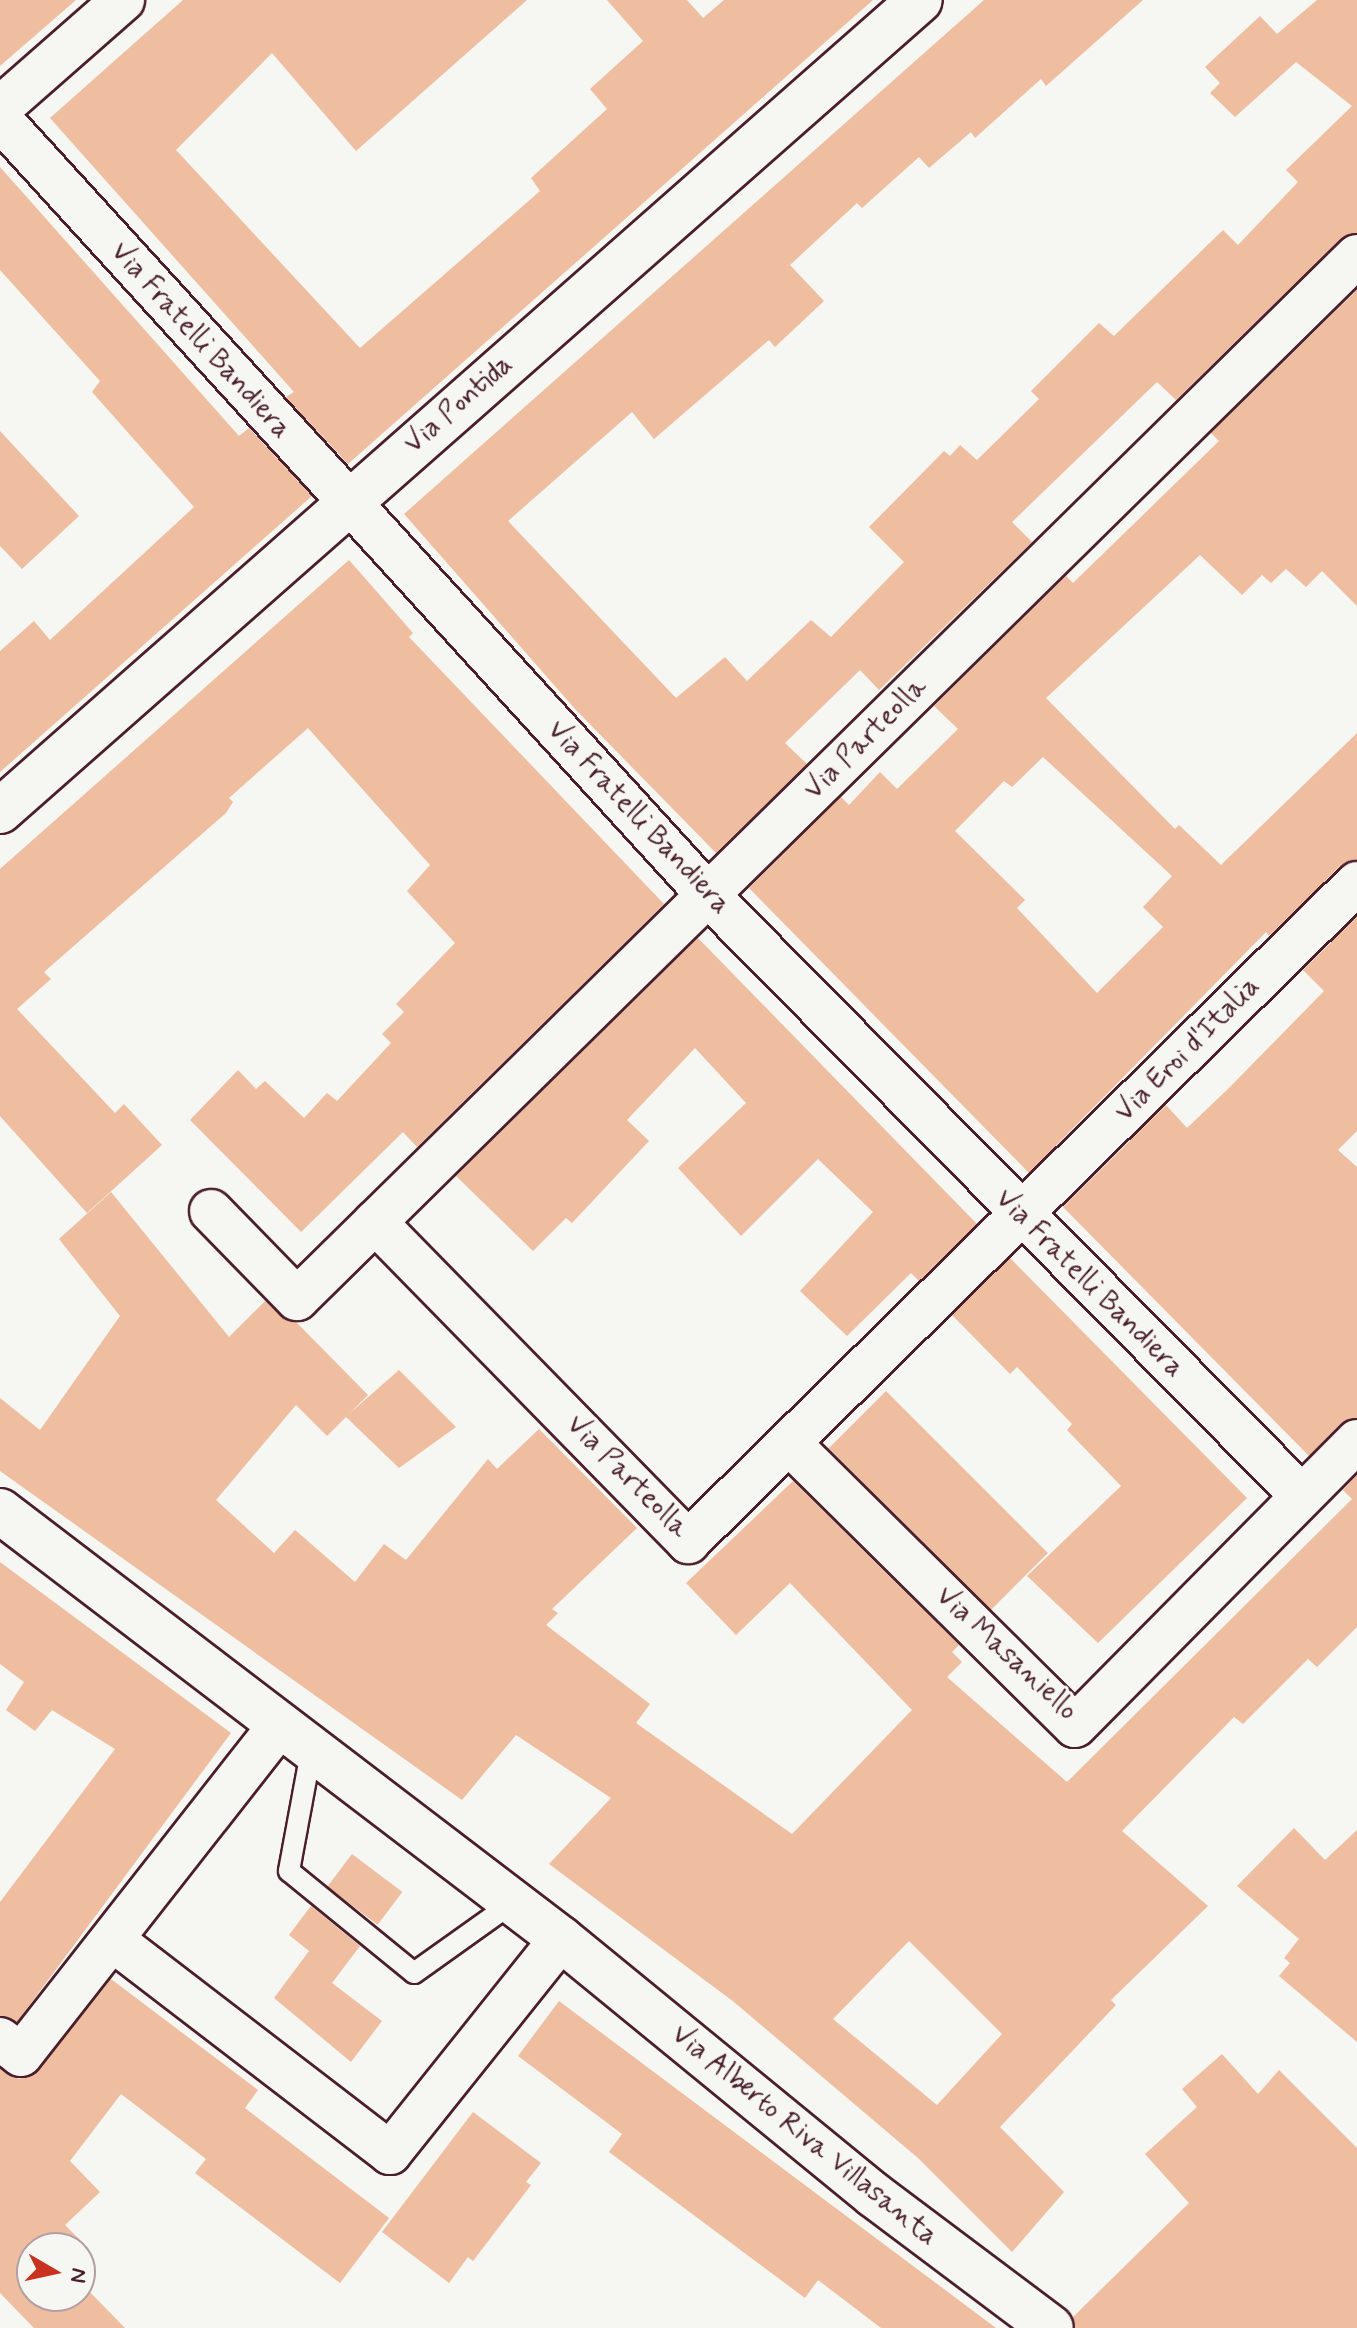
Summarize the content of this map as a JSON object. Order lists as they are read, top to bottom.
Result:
{
  "streets": {
    "street": [
      "Via Fratelli Bandiera",
      "Via Pontida",
      "Via Parteolla",
      "Via Eroi d'Italia",
      "Via Masaniello",
      "Via Alberto Riva Villasanta"
    ]
  },
  "crossings": [
    ["Via Fratelli Bandiera", "Via Pontida"],
    ["Via Fratelli Bandiera", "Via Parteolla"],
    ["Via Fratelli Bandiera", "Via Eroi d'Italia"],
    ["Via Fratelli Bandiera", "Via Masaniello"],
    ["Via Parteolla", "Via Eroi d'Italia"],
    ["Via Parteolla", "Via Masaniello"]
  ],
  "north": "right"
}
